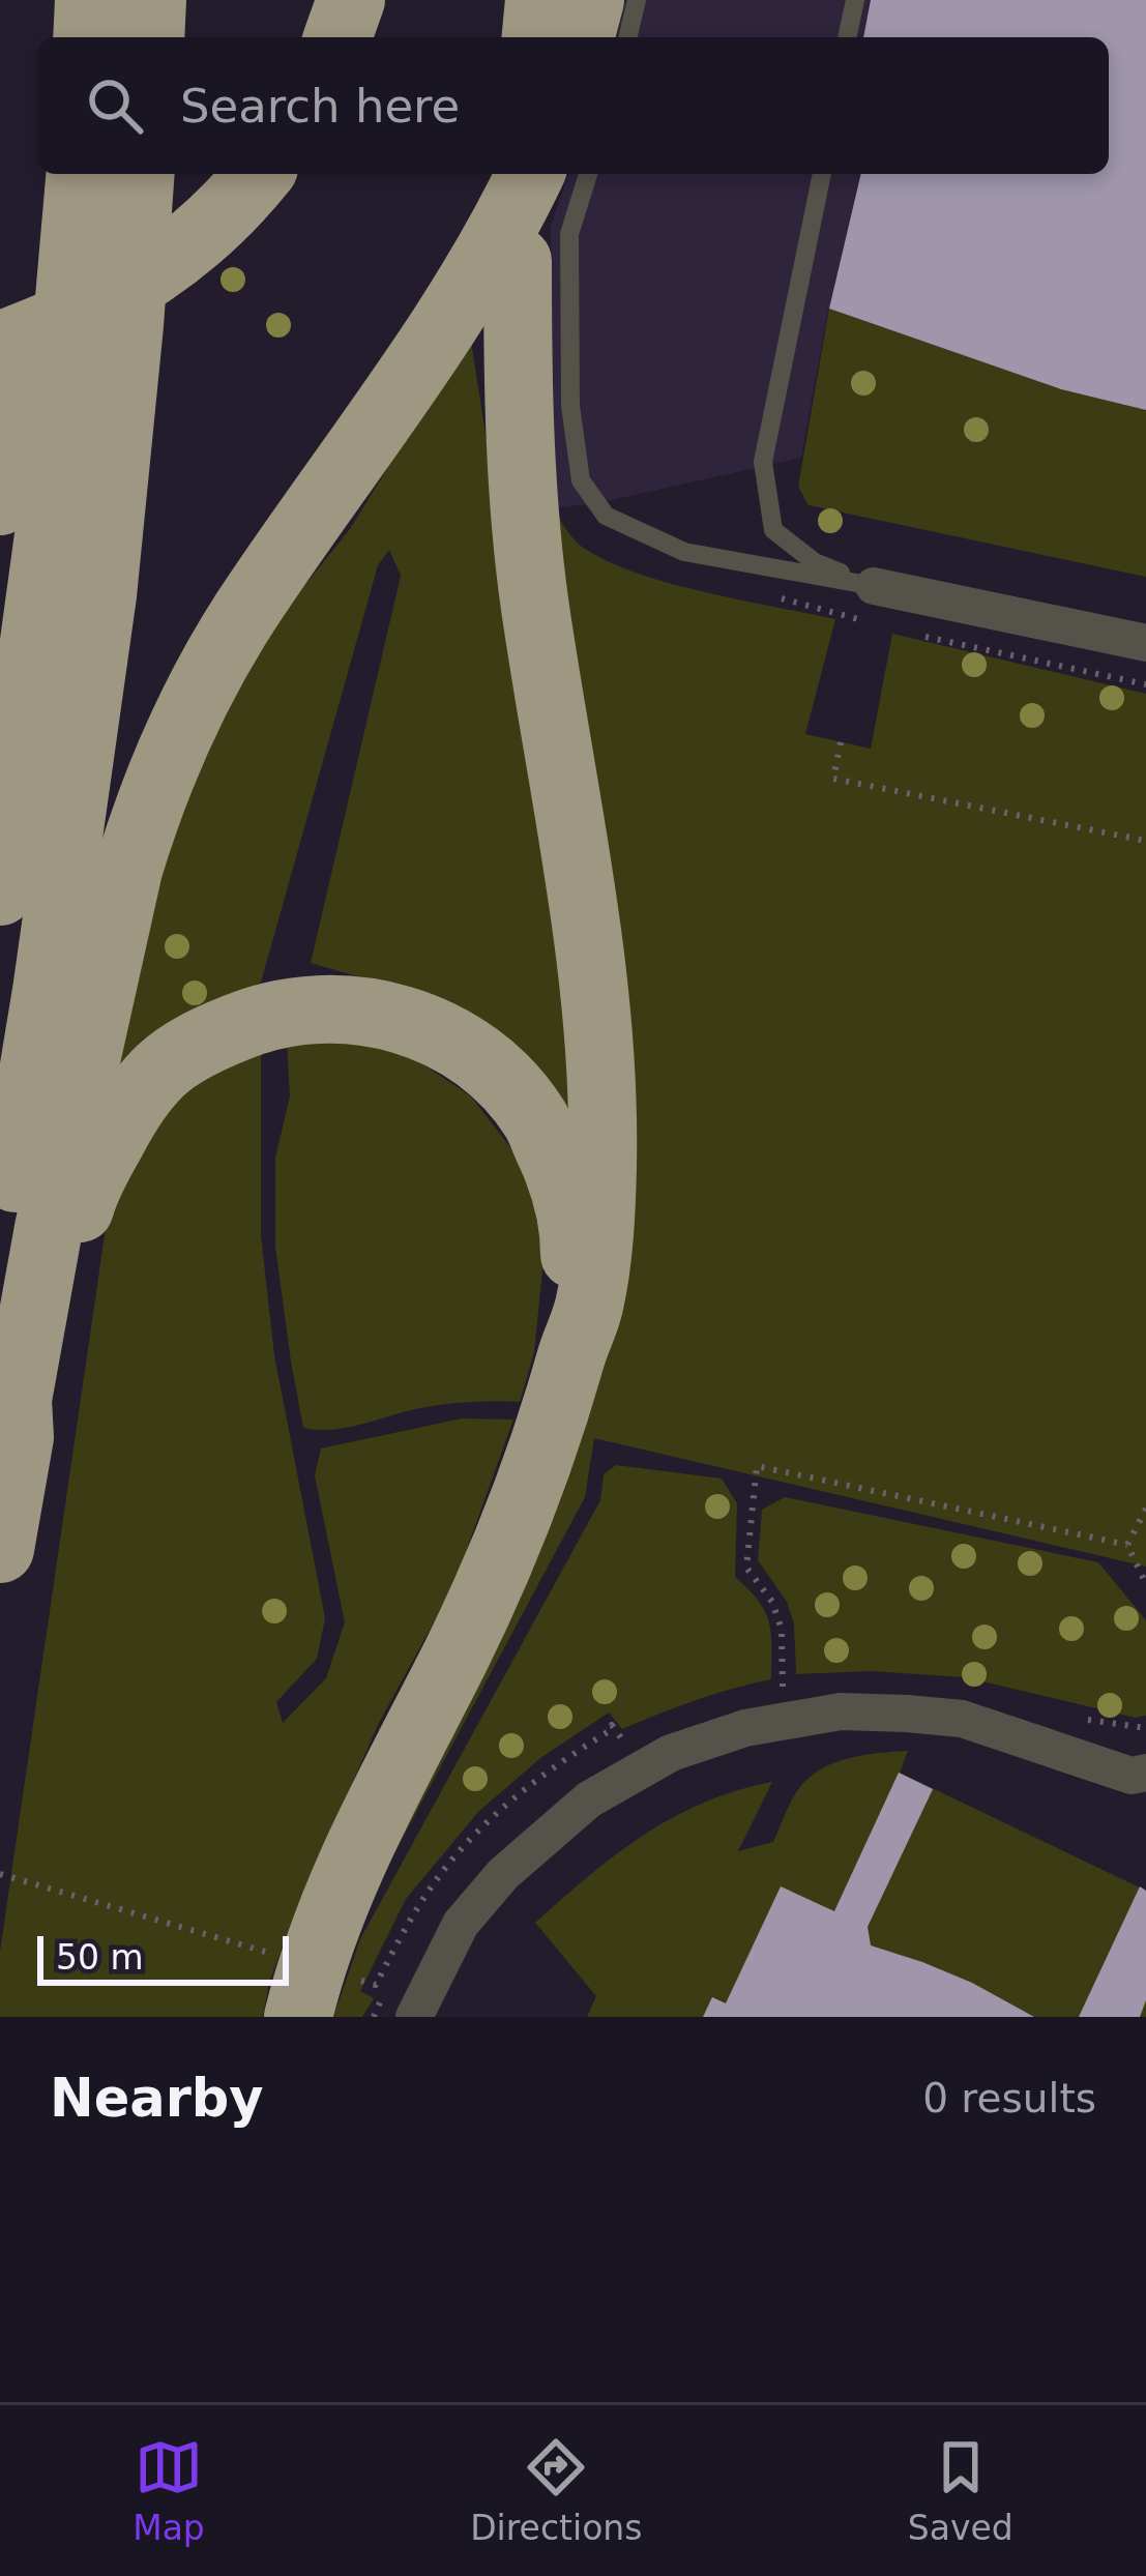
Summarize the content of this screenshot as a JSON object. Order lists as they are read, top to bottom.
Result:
{
  "scale_bar": "50 m",
  "page": {
    "search": "Search here",
    "scale": "50 m",
    "heading": ["Nearby", "0 results"],
    "nav": ["Map", "Directions", "Saved"]
  }
}
